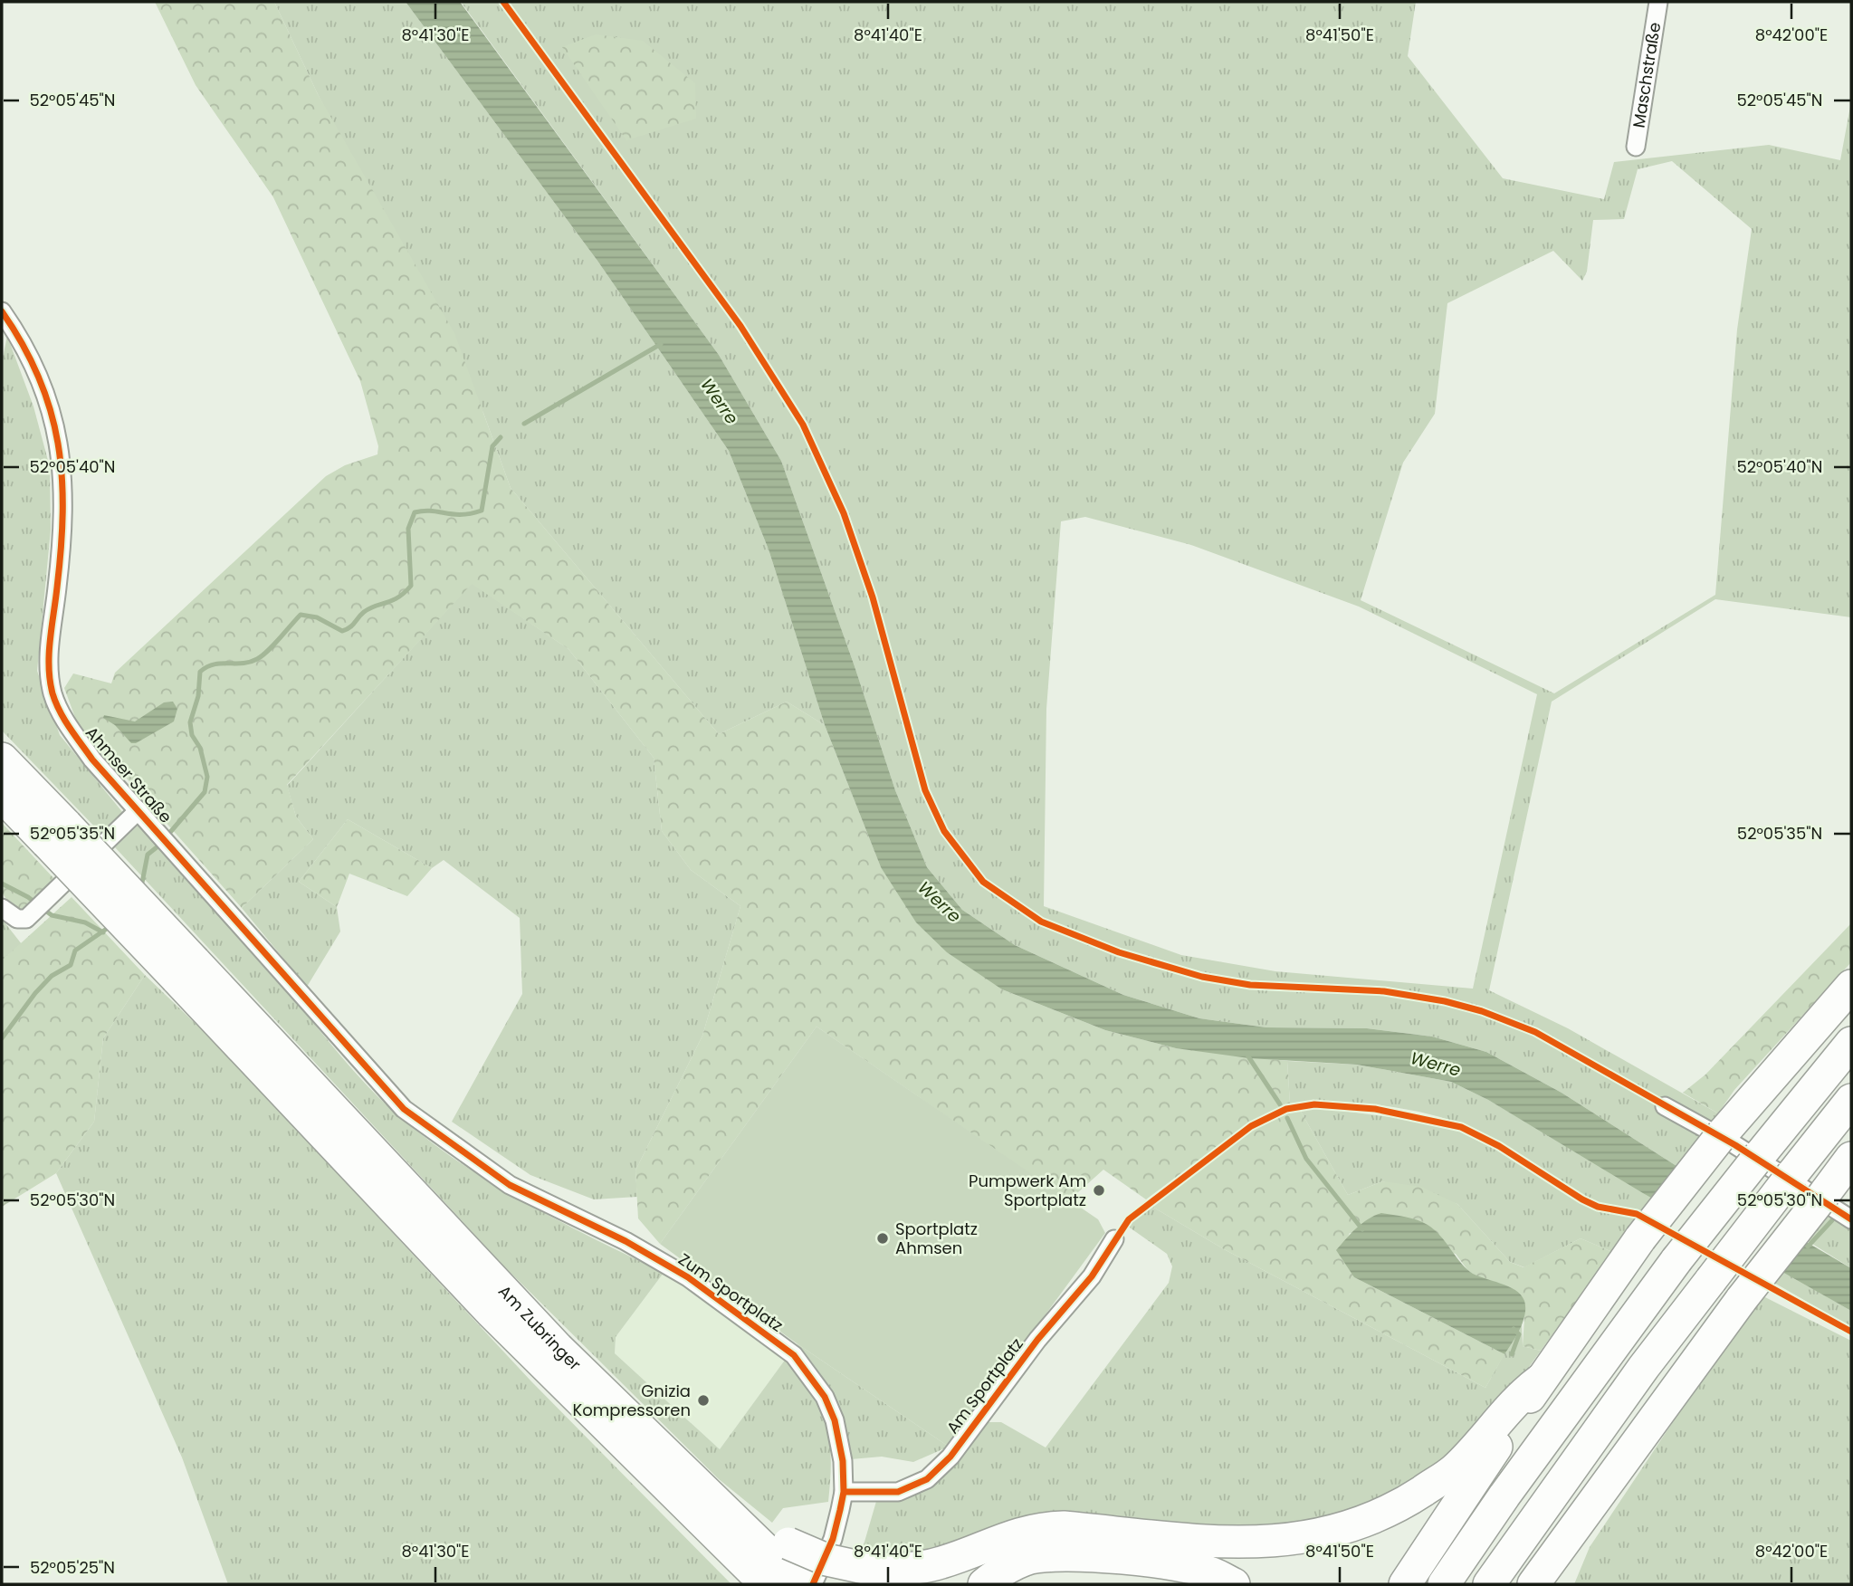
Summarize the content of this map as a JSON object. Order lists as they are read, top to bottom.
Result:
{
  "streets": {
    "highway": ["Am Zubringer"],
    "street": [
      "Maschstraße",
      "Ahmser Straße",
      "Zum Sportplatz",
      "Am Sportplatz"
    ]
  },
  "crossings": [
    ["Ahmser Straße", "Zum Sportplatz"],
    ["Zum Sportplatz", "Am Sportplatz"]
  ],
  "water": ["Werre"],
  "places": ["Pumpwerk Am Sportplatz", "Sportplatz Ahmsen", "Gnizia Kompressoren"],
  "coordinates": [
    "8°41'30\"E",
    "8°41'40\"E",
    "8°41'50\"E",
    "8°42'00\"E",
    "52°05'45\"N",
    "52°05'40\"N",
    "52°05'35\"N",
    "52°05'30\"N",
    "52°05'25\"N"
  ]
}
